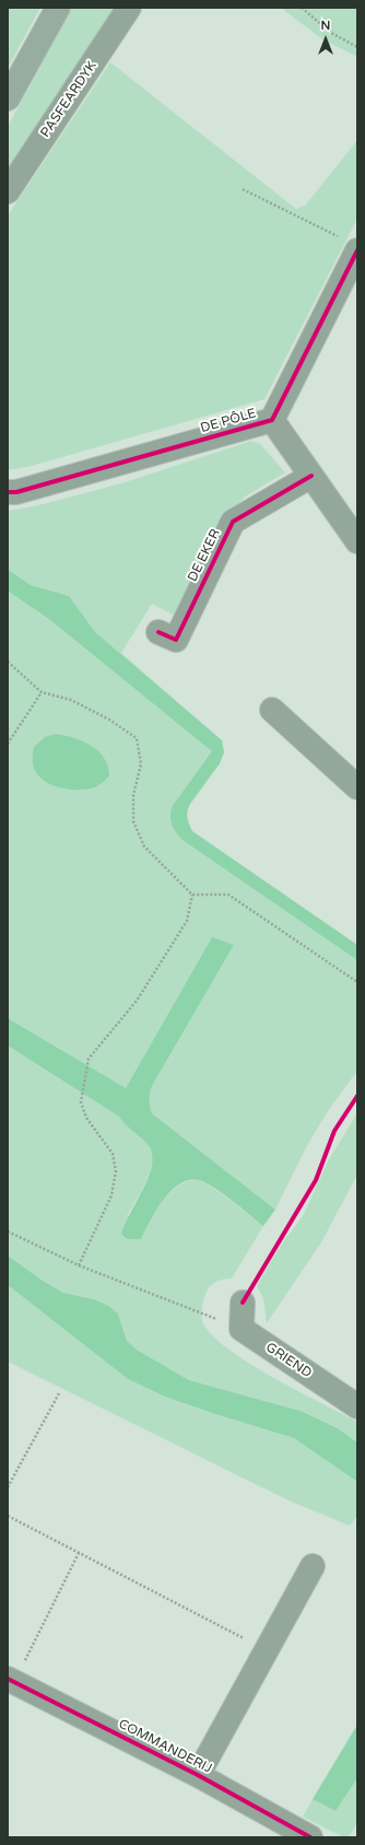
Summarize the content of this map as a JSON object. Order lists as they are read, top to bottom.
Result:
{
  "streets": {
    "street": [
      "PASFEARDYK",
      "DE PÔLE",
      "DE EKER",
      "GRIEND",
      "COMMANDERIJ"
    ]
  },
  "north": "top"
}
